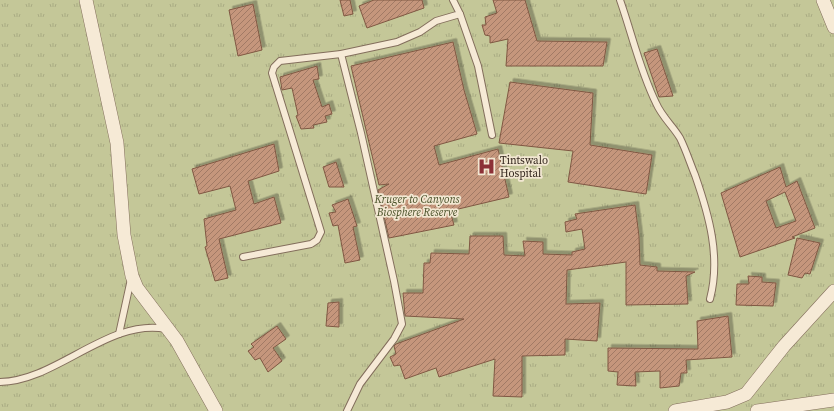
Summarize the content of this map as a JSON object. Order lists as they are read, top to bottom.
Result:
{
  "parks": ["Kruger to Canyons Biosphere Reserve"],
  "places": {
    "hospital": ["Tintswalo Hospital"]
  }
}
